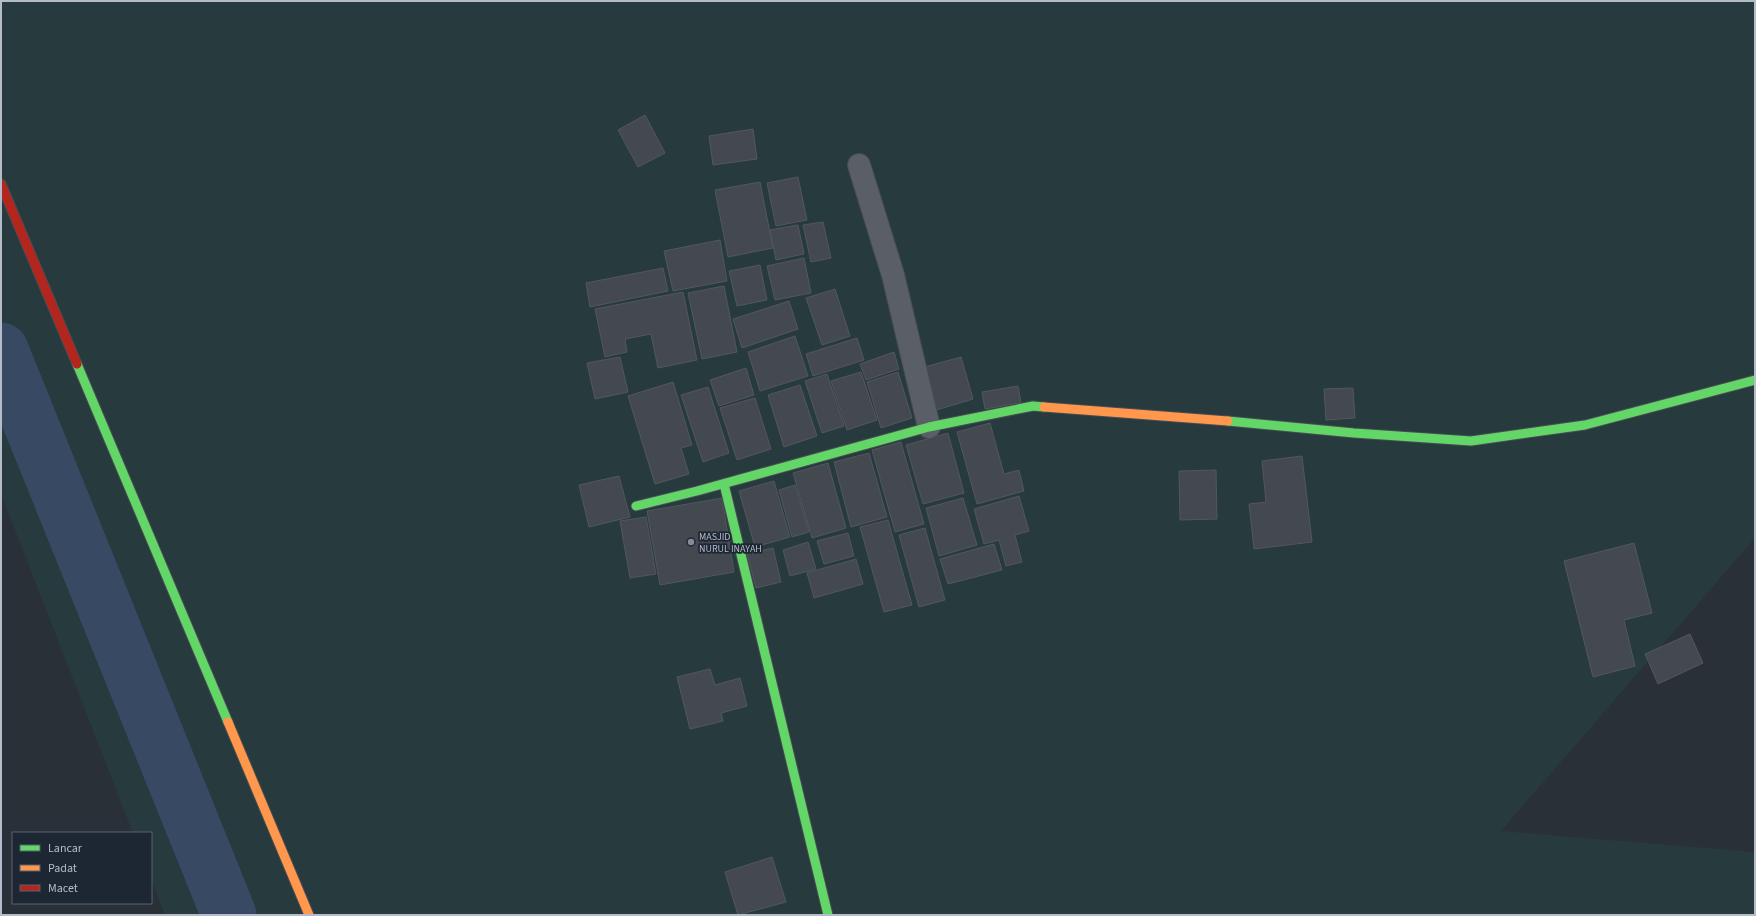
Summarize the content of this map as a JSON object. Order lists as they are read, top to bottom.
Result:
{
  "places": ["MASJID NURUL INAYAH"],
  "legend": ["Lancar", "Padat", "Macet"]
}
